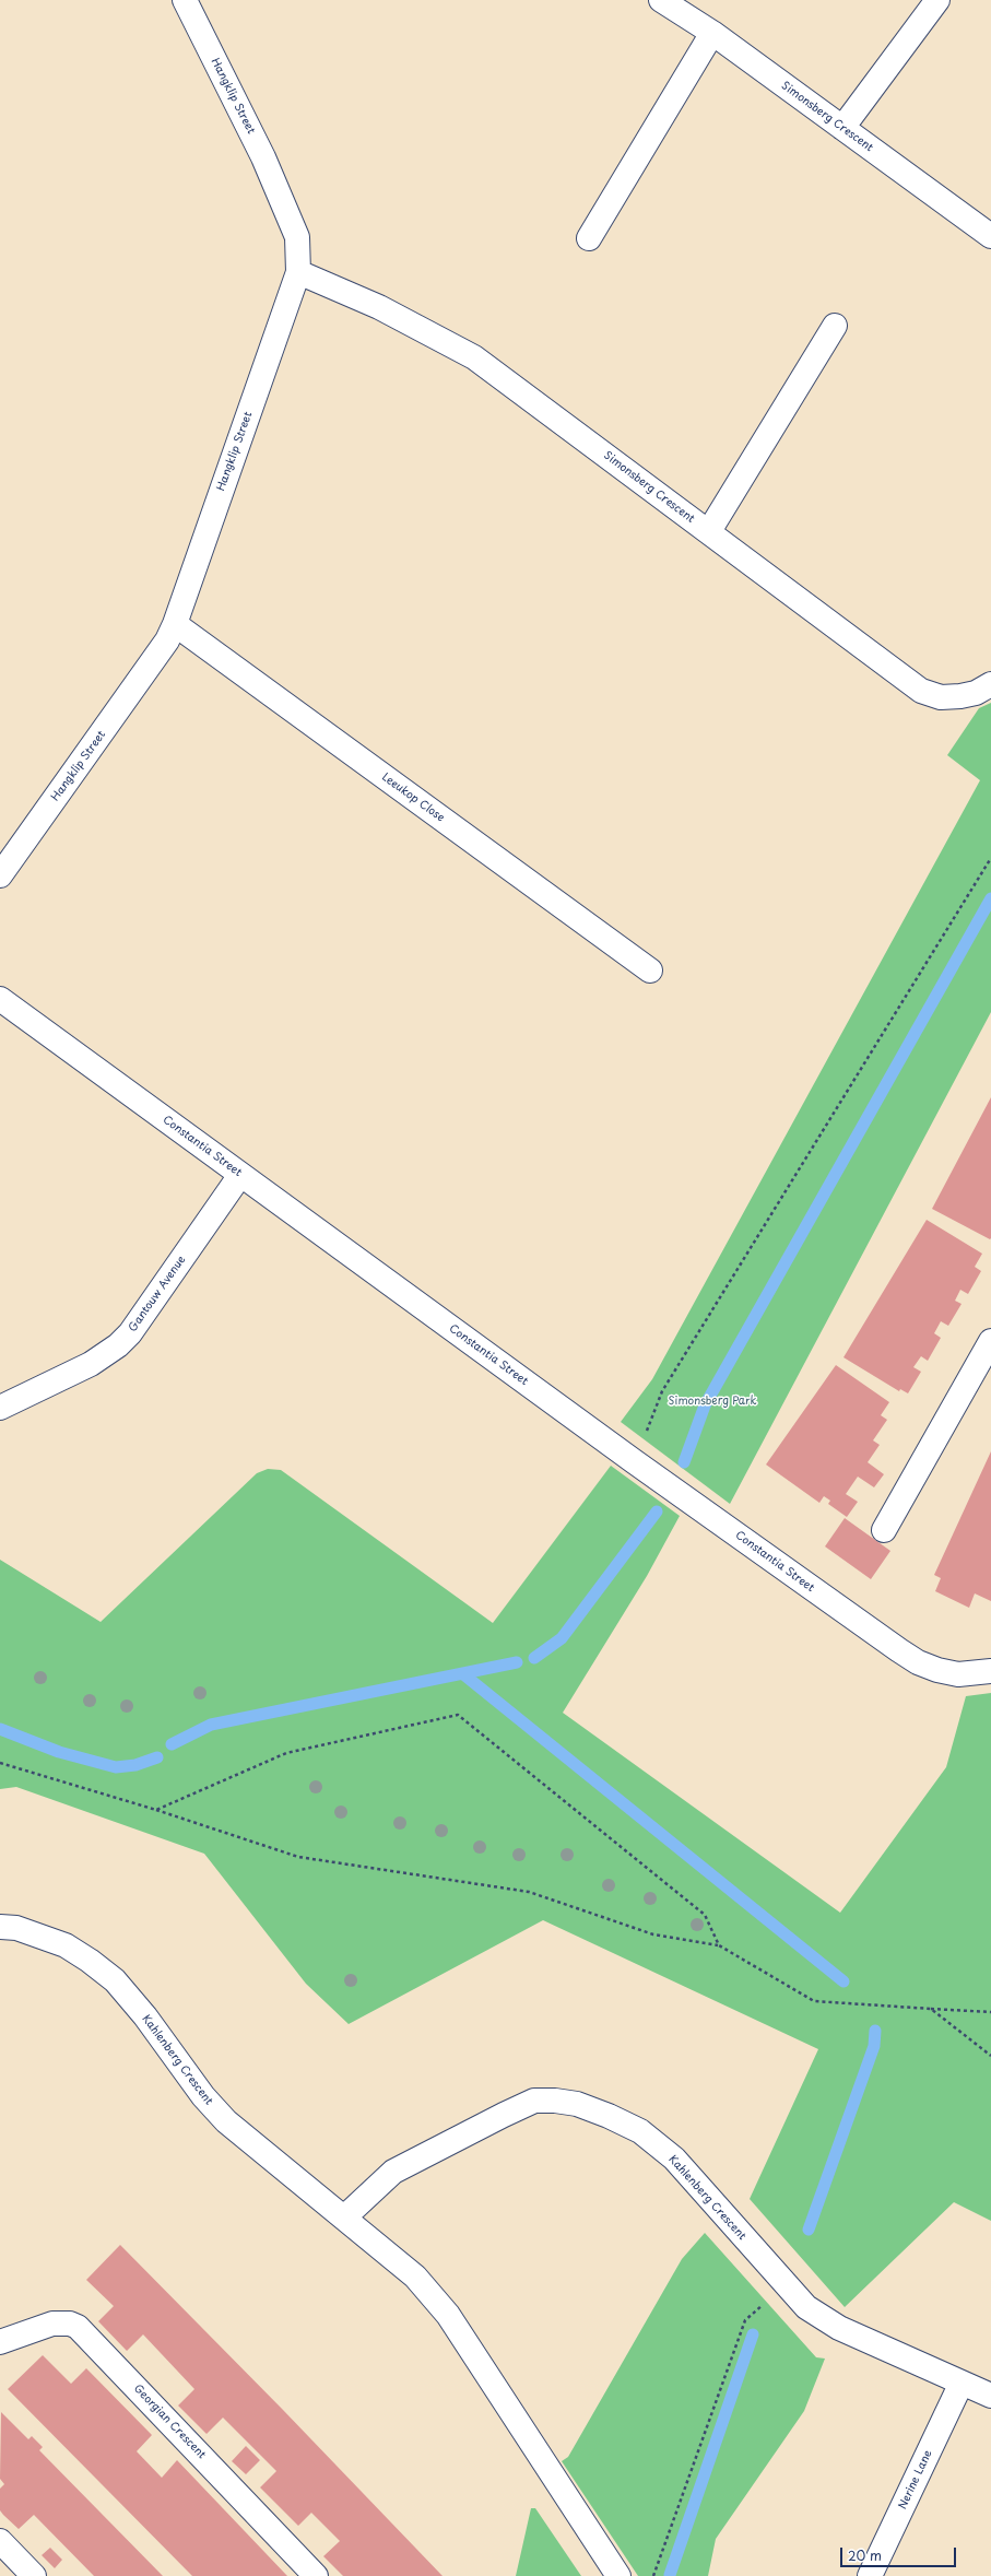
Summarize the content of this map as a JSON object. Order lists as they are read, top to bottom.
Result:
{
  "streets": {
    "street": [
      "Hangklip Street",
      "Simonsberg Crescent",
      "Leeukop Close",
      "Constantia Street",
      "Gantouw Avenue",
      "Kahlenberg Crescent",
      "Georgian Crescent",
      "Nerine Lane"
    ]
  },
  "crossings": [
    ["Hangklip Street", "Simonsberg Crescent"],
    ["Hangklip Street", "Leeukop Close"],
    ["Constantia Street", "Gantouw Avenue"],
    ["Kahlenberg Crescent", "Nerine Lane"]
  ],
  "parks": ["Simonsberg Park"],
  "scale_bar": "20 m"
}
